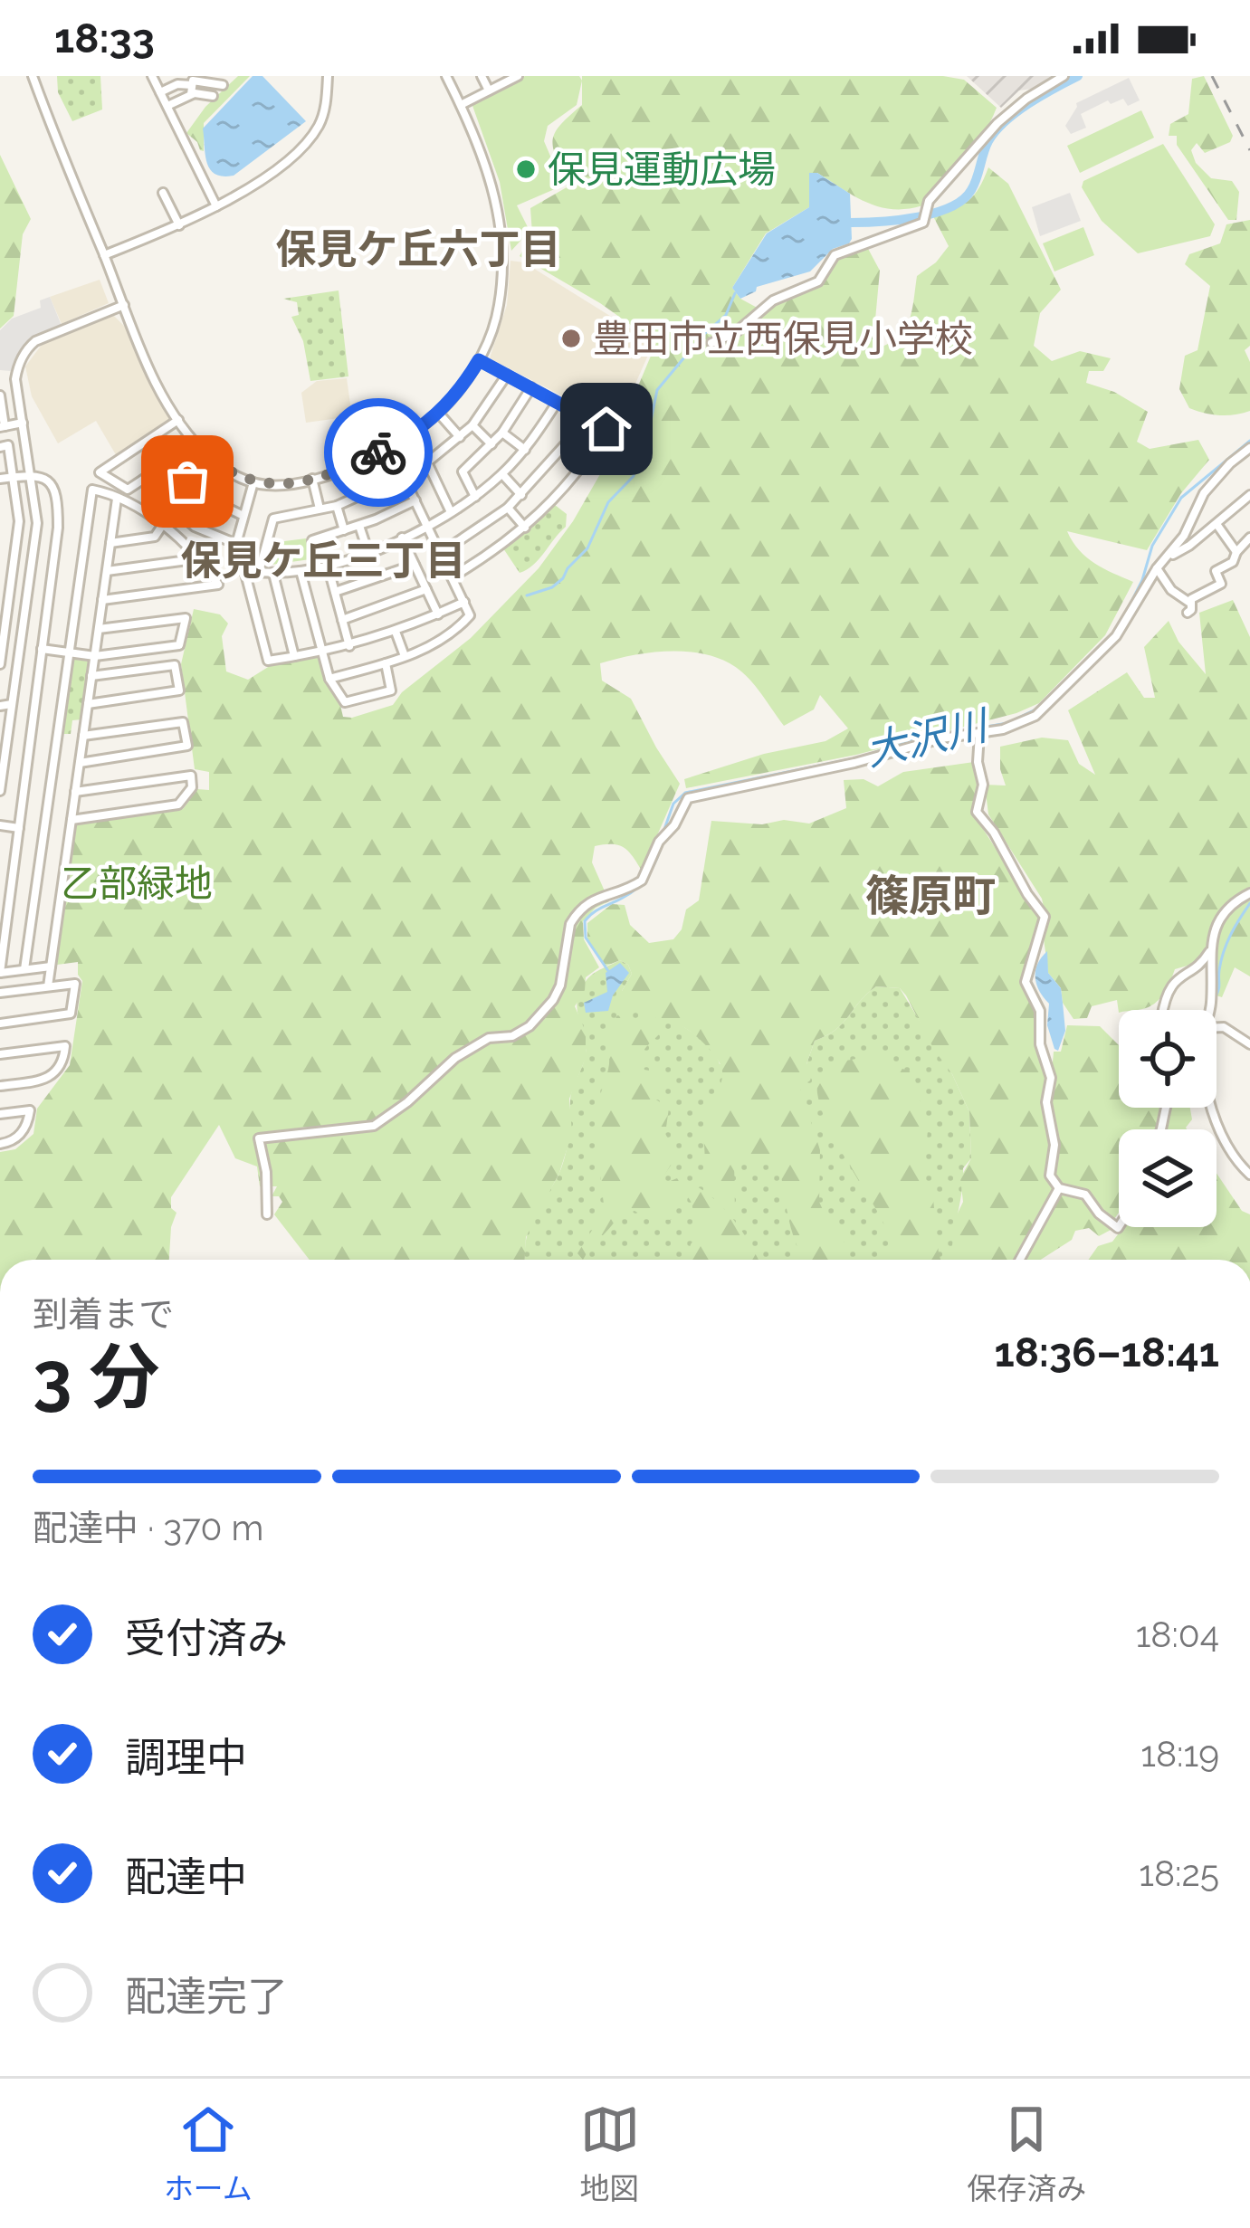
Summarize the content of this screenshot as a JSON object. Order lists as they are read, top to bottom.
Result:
{
  "districts": ["保見ケ丘六丁目", "保見ケ丘三丁目", "篠原町"],
  "water": ["大沢川"],
  "parks": ["乙部緑地"],
  "places": ["保見運動広場", "豊田市立西保見小学校"],
  "page": {
    "status": "18:33",
    "heading": ["3 分", "到着まで", "18:36–18:41"],
    "bar": "配達中 · 370 m",
    "list": [
      ["受付済み", "18:04"],
      ["調理中", "18:19"],
      ["配達中", "18:25"],
      "配達完了"
    ],
    "tabs": ["ホーム", "地図", "保存済み"]
  }
}
